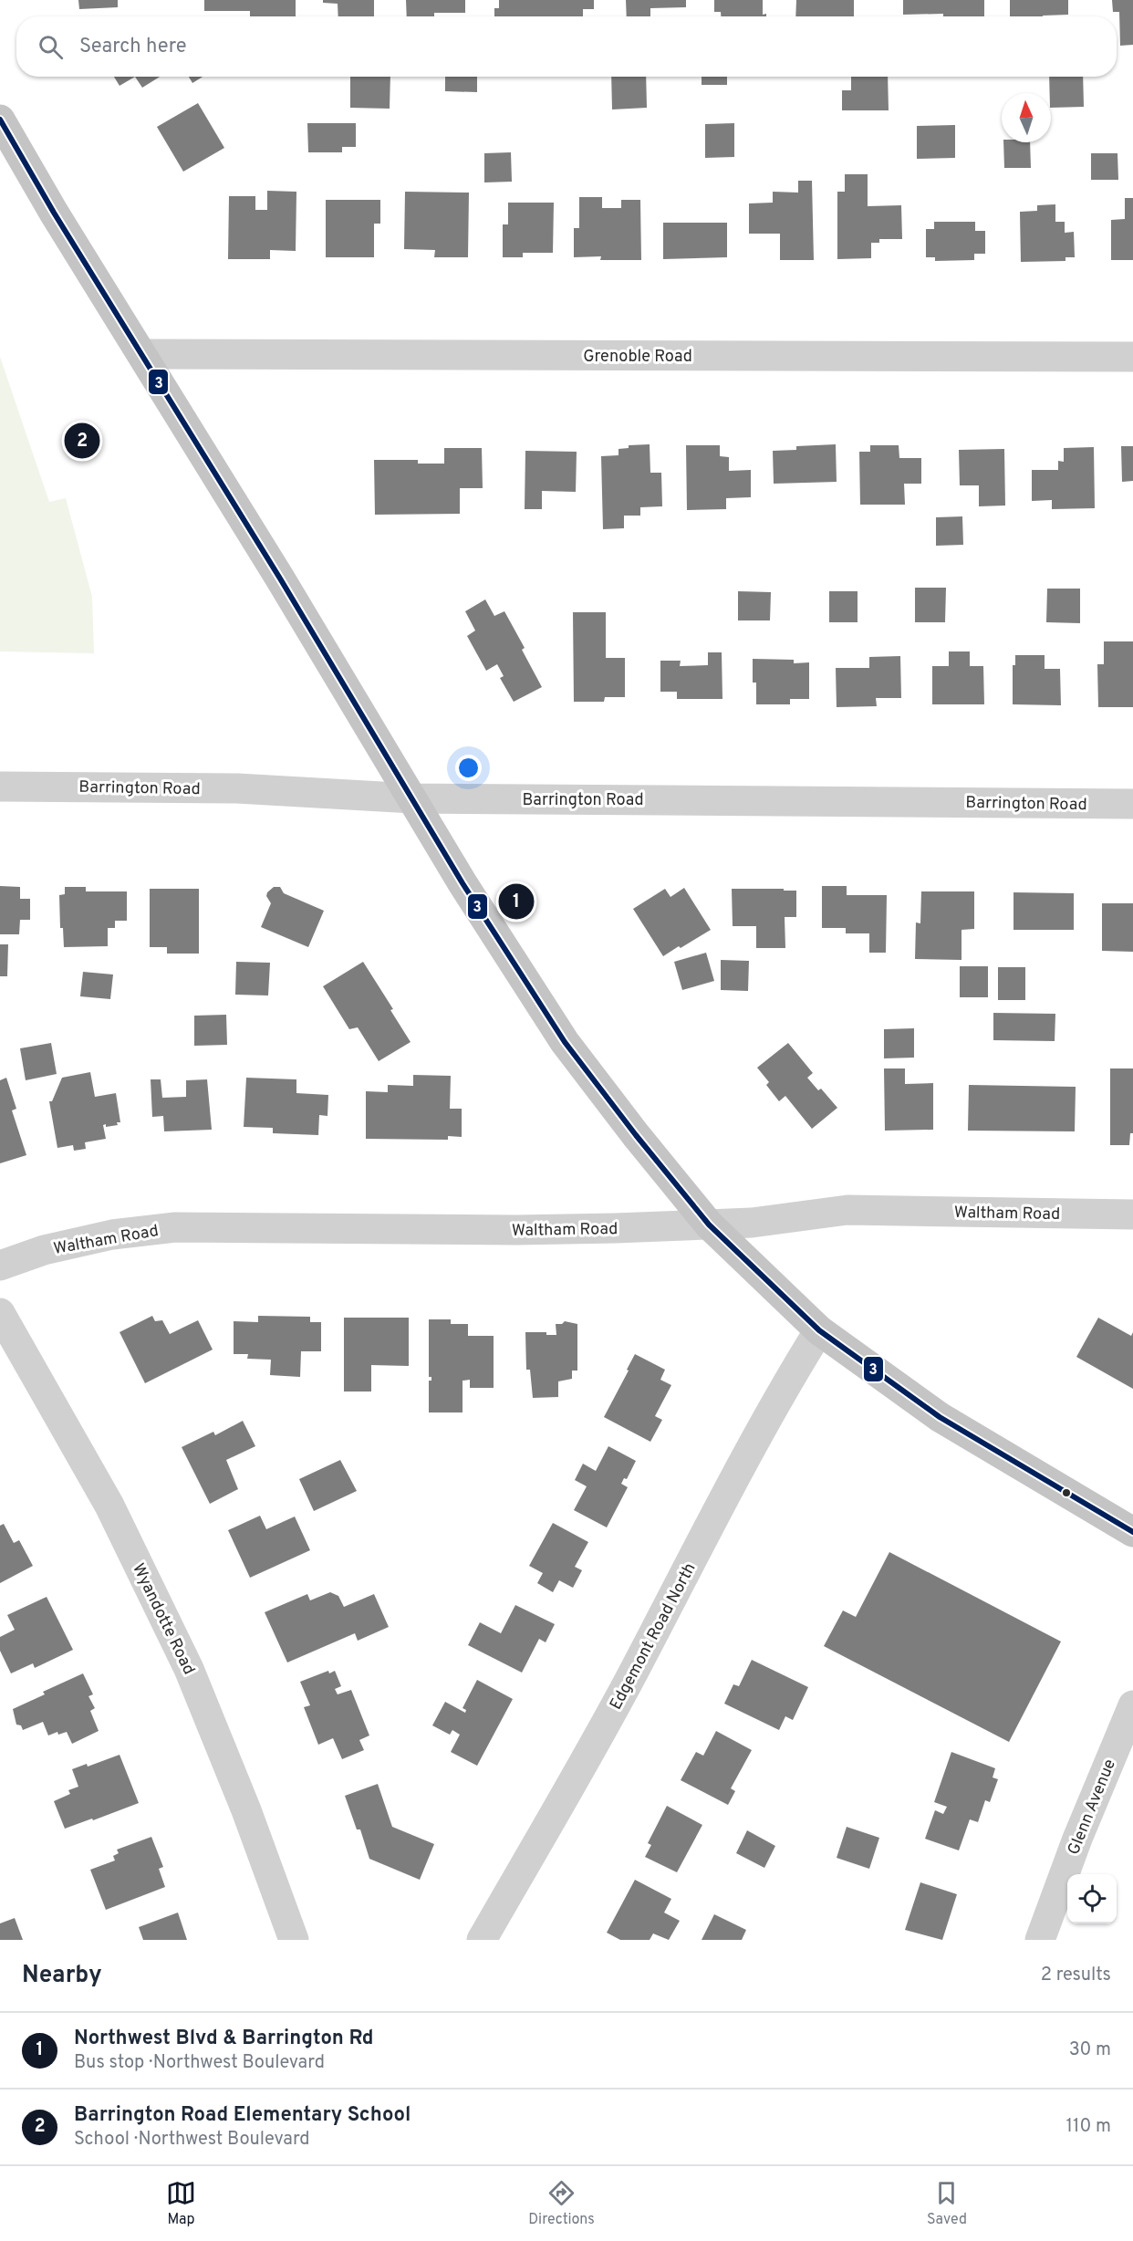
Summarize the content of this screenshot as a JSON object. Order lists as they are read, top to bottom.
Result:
{
  "streets": {
    "street": [
      "Grenoble Road",
      "Barrington Road",
      "Waltham Road",
      "Wyandotte Road",
      "Edgemont Road North",
      "Glenn Avenue"
    ]
  },
  "lines": ["transit line 3"],
  "north": "top",
  "page": {
    "search": "Search here",
    "pins": ["2", "1"],
    "heading": ["Nearby", "2 results"],
    "list": [
      {
        "mark": "1",
        "name": "Northwest Blvd & Barrington Rd",
        "note": "Bus stop · Northwest Boulevard",
        "value": "30 m"
      },
      {
        "mark": "2",
        "name": "Barrington Road Elementary School",
        "note": "School · Northwest Boulevard",
        "value": "110 m"
      }
    ],
    "nav": ["Map", "Directions", "Saved"]
  }
}
